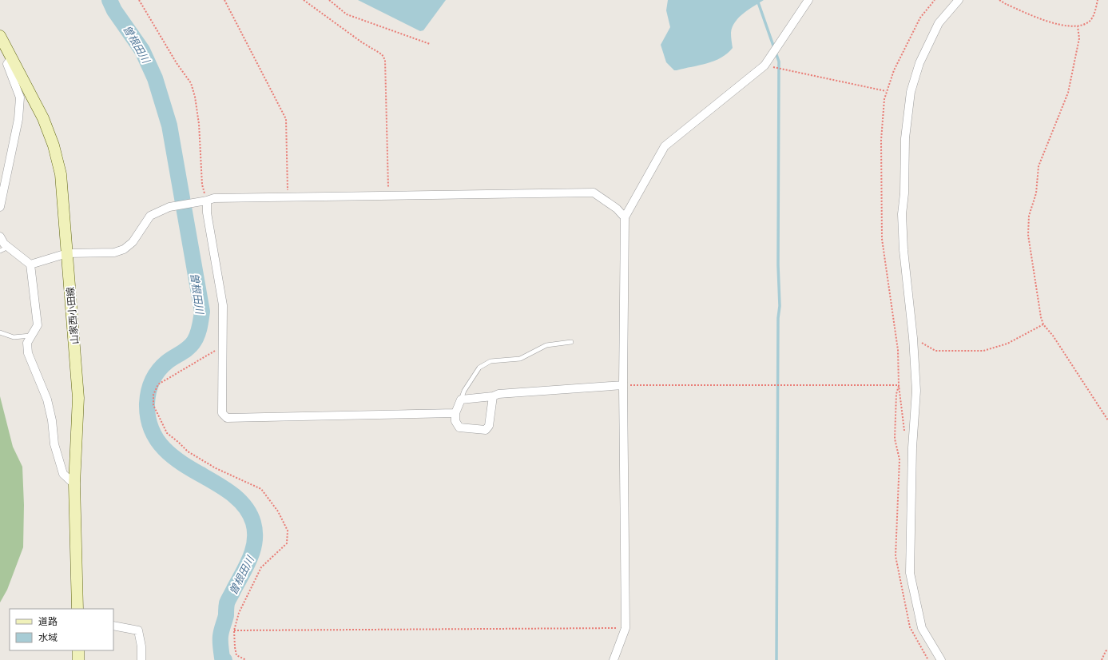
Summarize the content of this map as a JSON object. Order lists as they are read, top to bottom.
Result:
{
  "streets": {
    "main road": ["山家西小田線"]
  },
  "water": ["曽根田川"],
  "legend": ["道路", "水域"]
}
